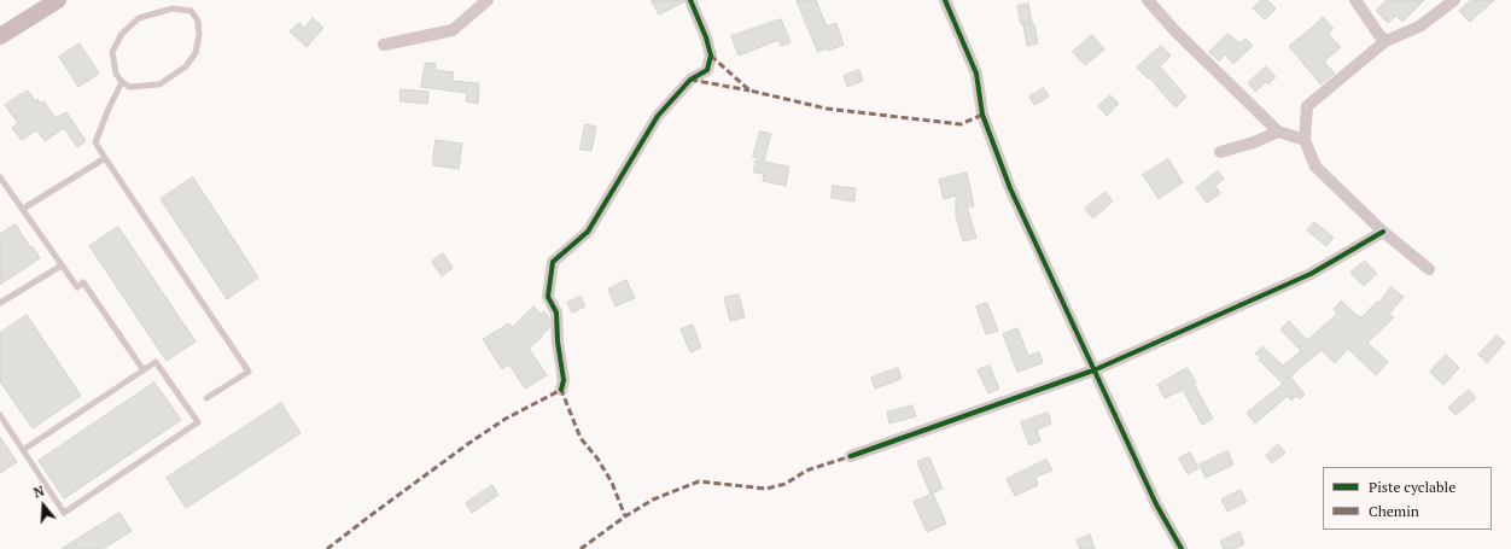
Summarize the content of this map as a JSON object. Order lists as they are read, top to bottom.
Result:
{
  "legend": ["Piste cyclable", "Chemin"],
  "north": "top"
}
